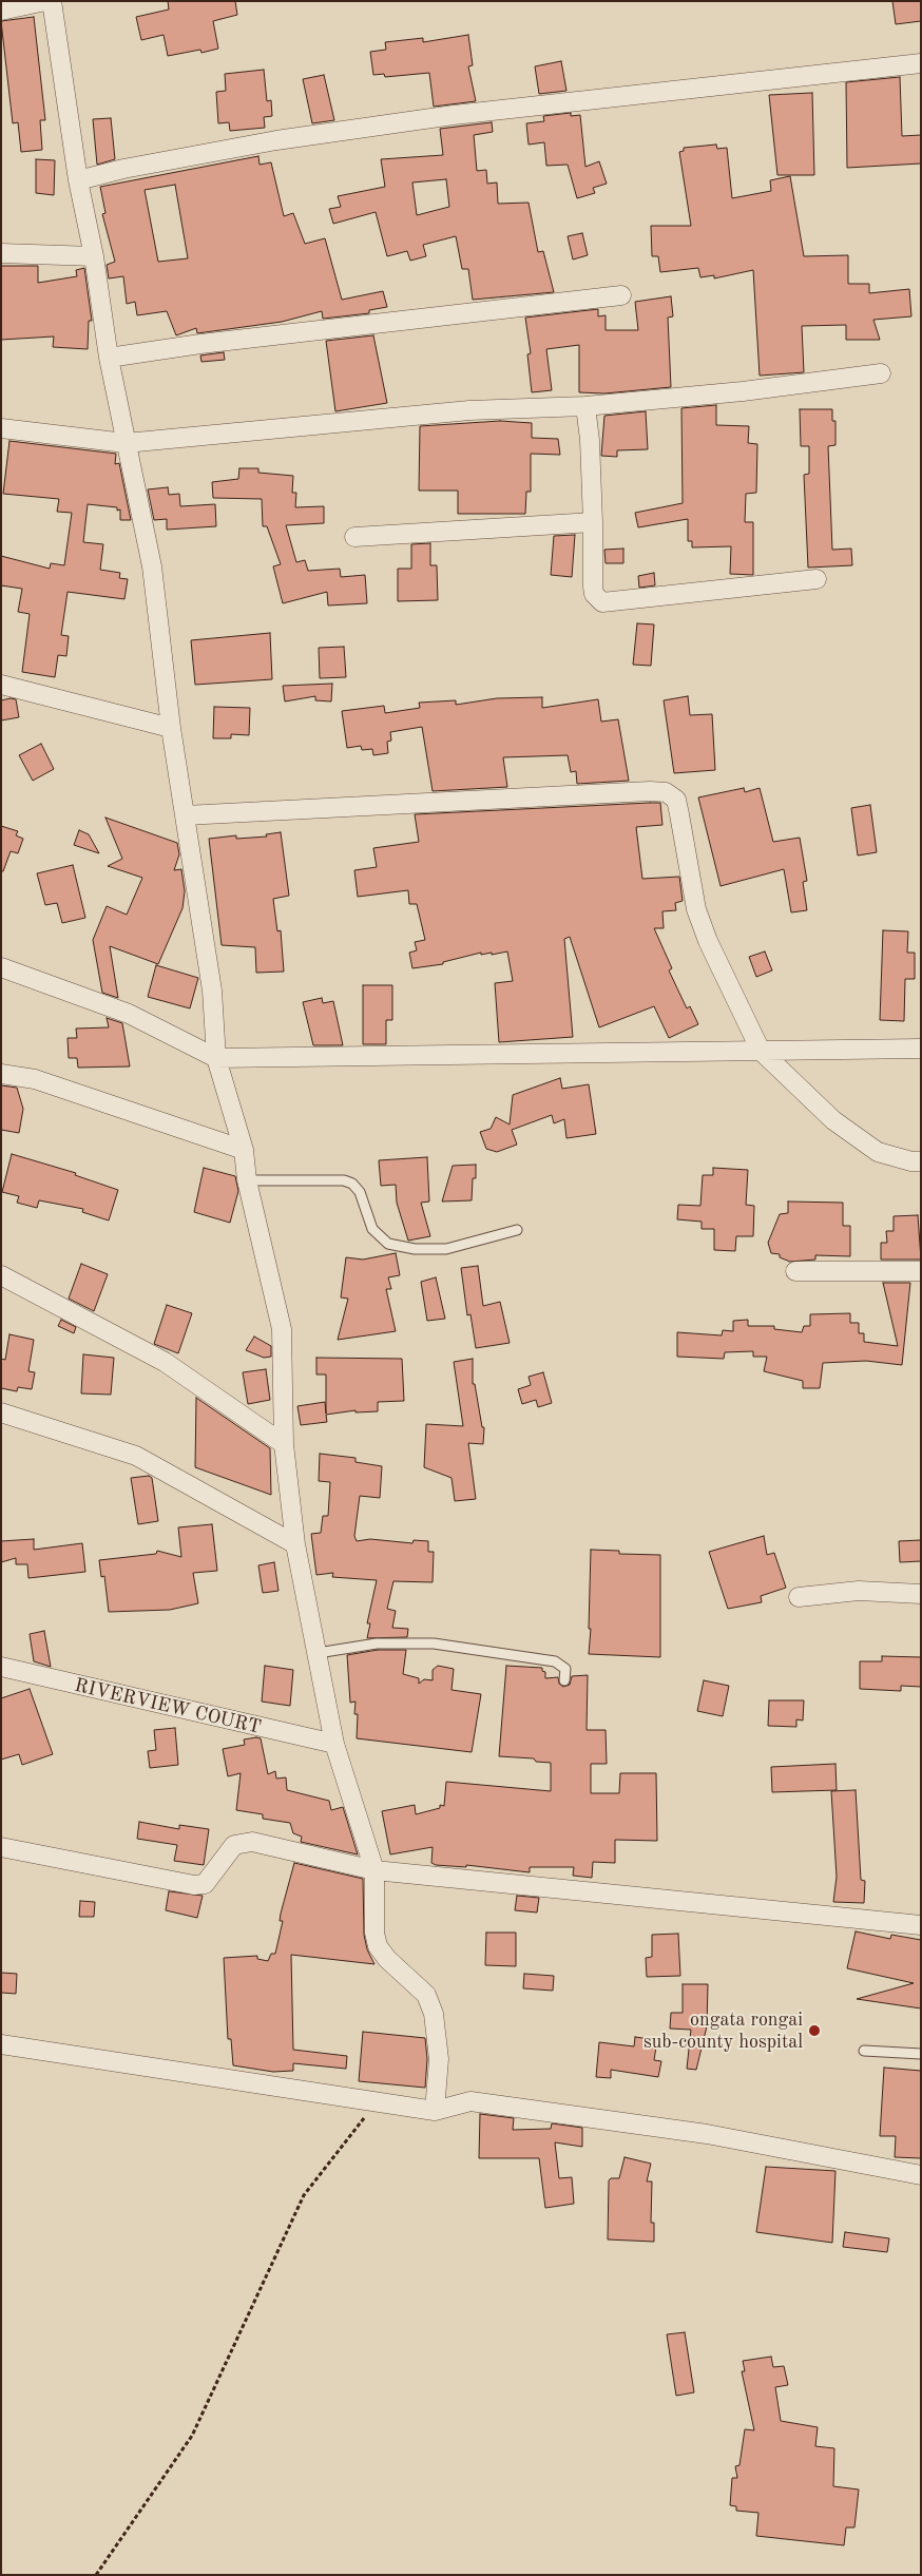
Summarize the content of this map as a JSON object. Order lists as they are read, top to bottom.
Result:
{
  "streets": {
    "street": ["RIVERVIEW COURT"]
  },
  "places": ["ongata rongai sub-county hospital"]
}
